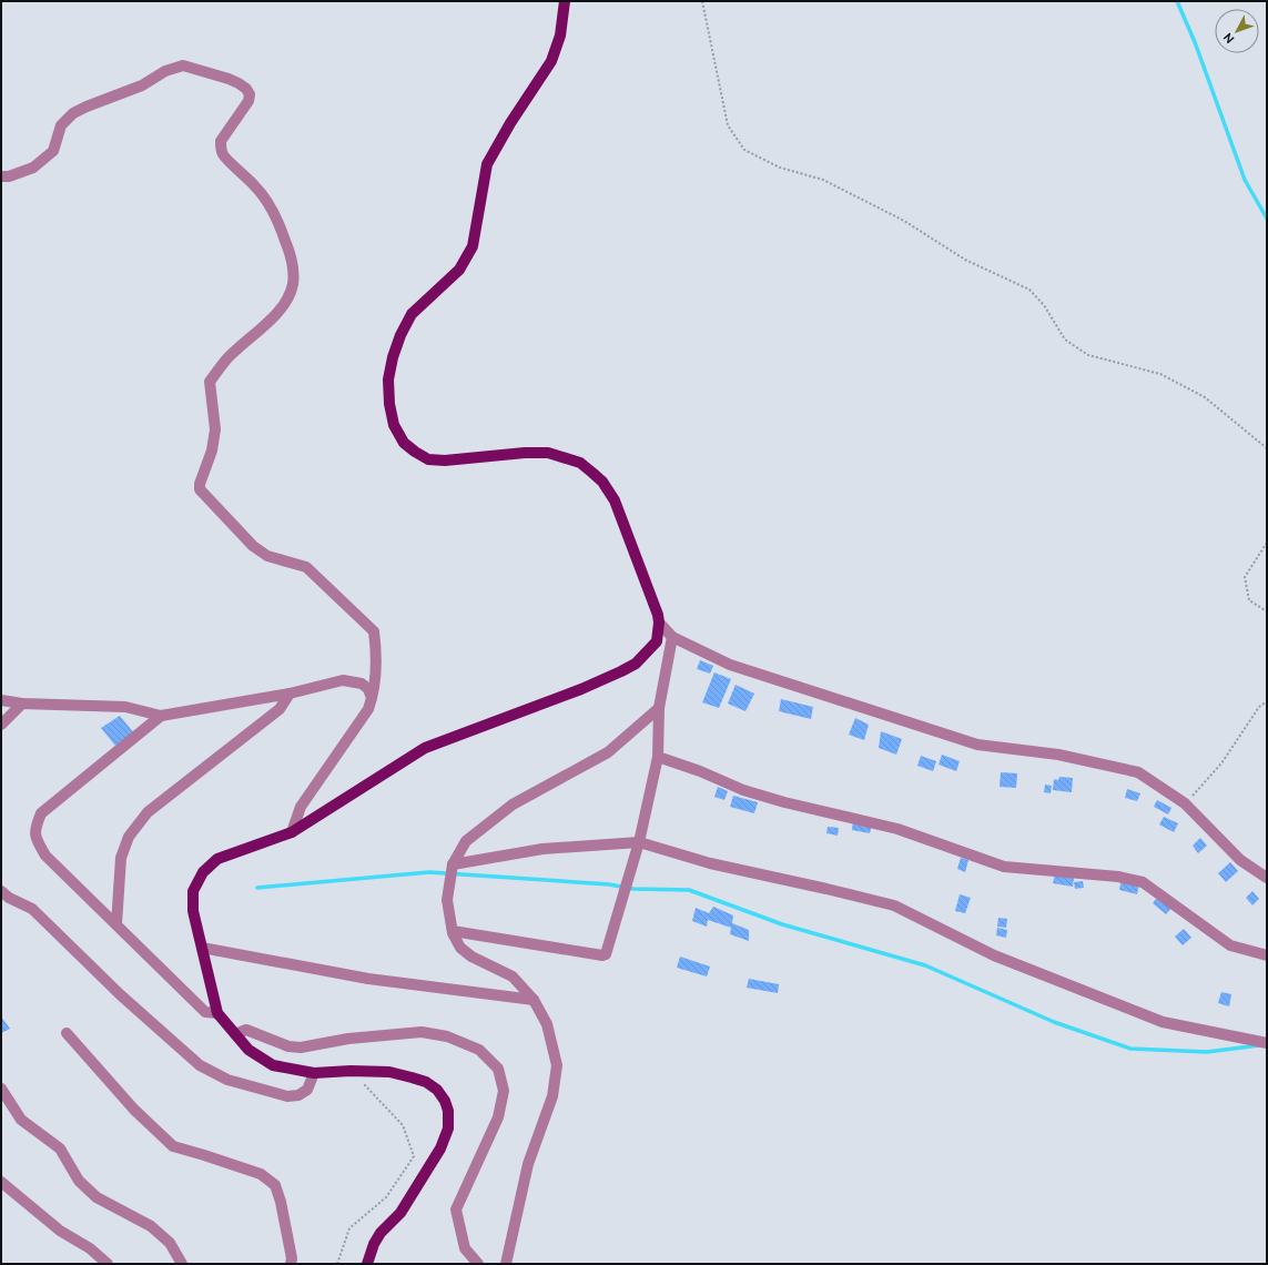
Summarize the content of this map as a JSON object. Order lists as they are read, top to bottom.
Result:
{
  "north": "bottom left"
}
